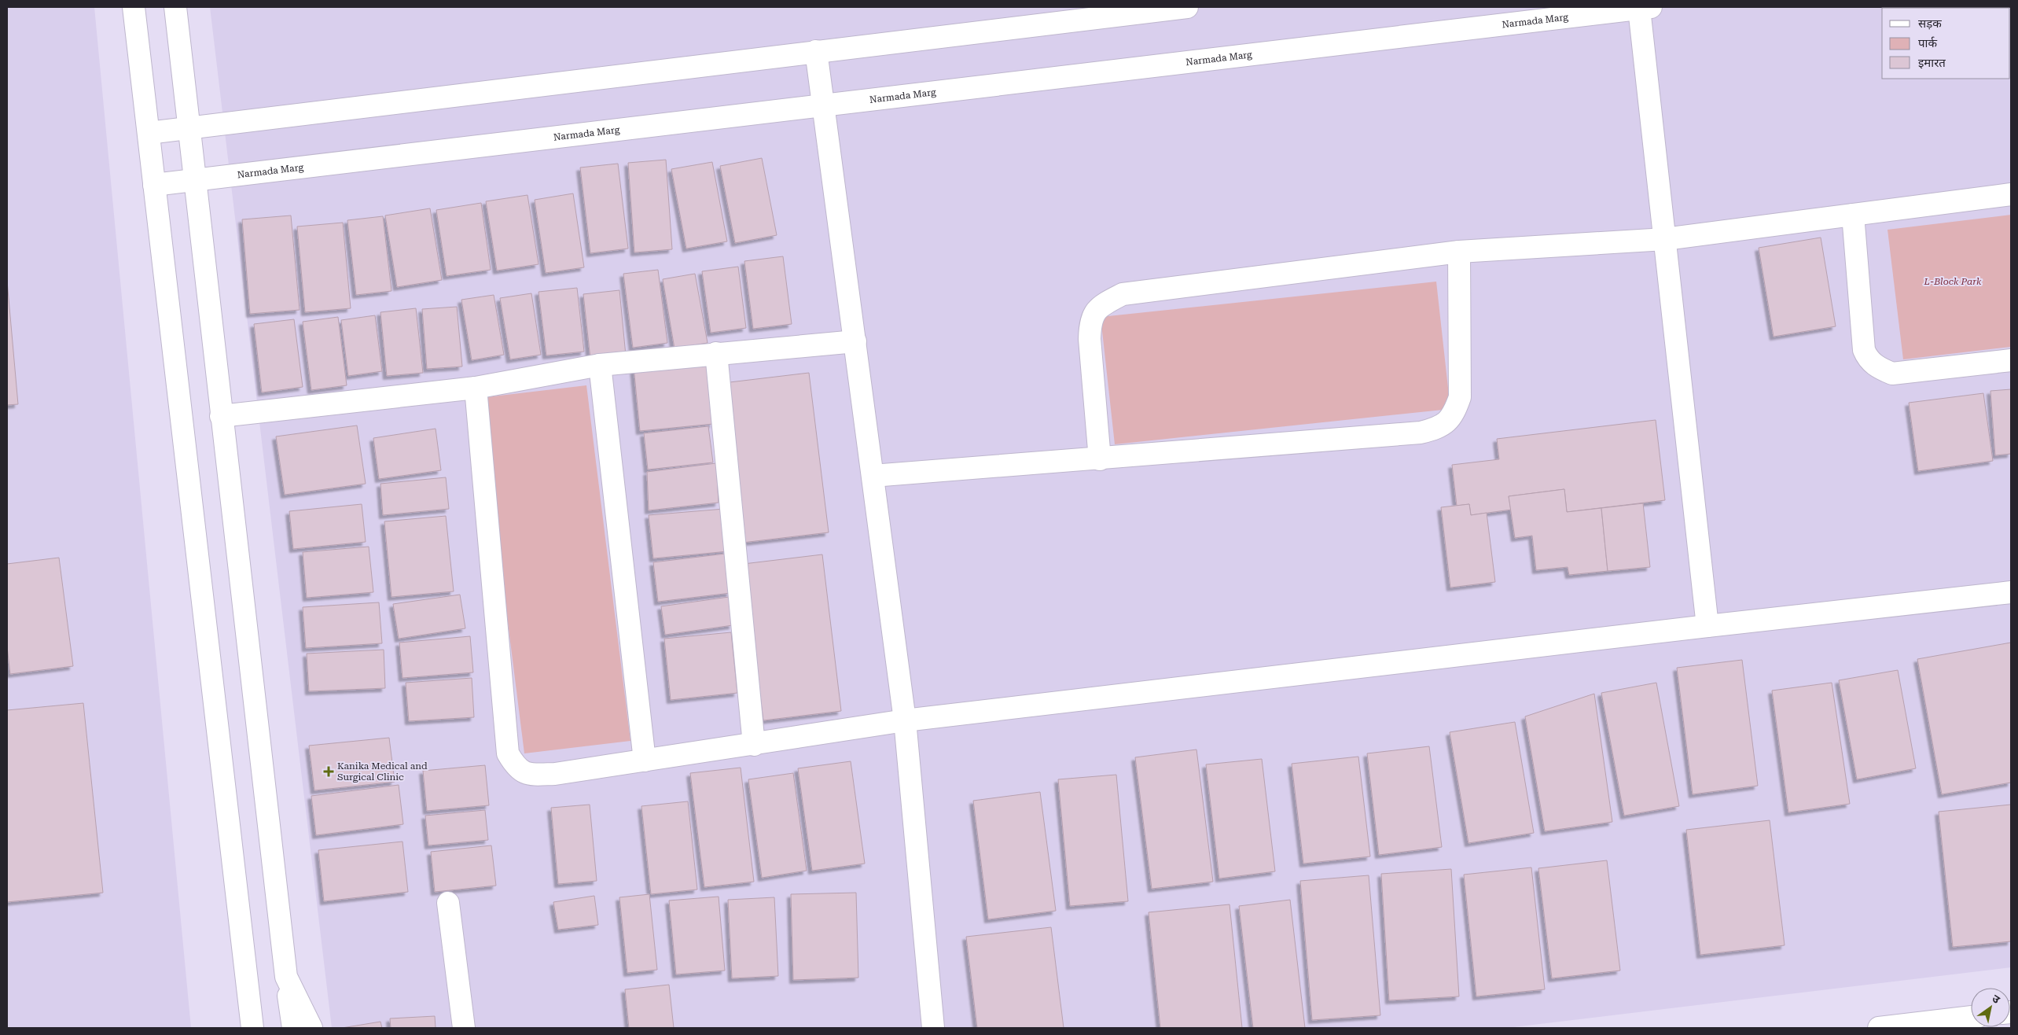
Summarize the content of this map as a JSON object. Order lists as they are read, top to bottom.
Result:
{
  "streets": {
    "street": ["Narmada Marg"]
  },
  "parks": ["L-Block Park"],
  "places": {
    "health": ["Kanika Medical and Surgical Clinic"]
  },
  "legend": ["सड़क", "पार्क", "इमारत"],
  "north": "top right"
}
